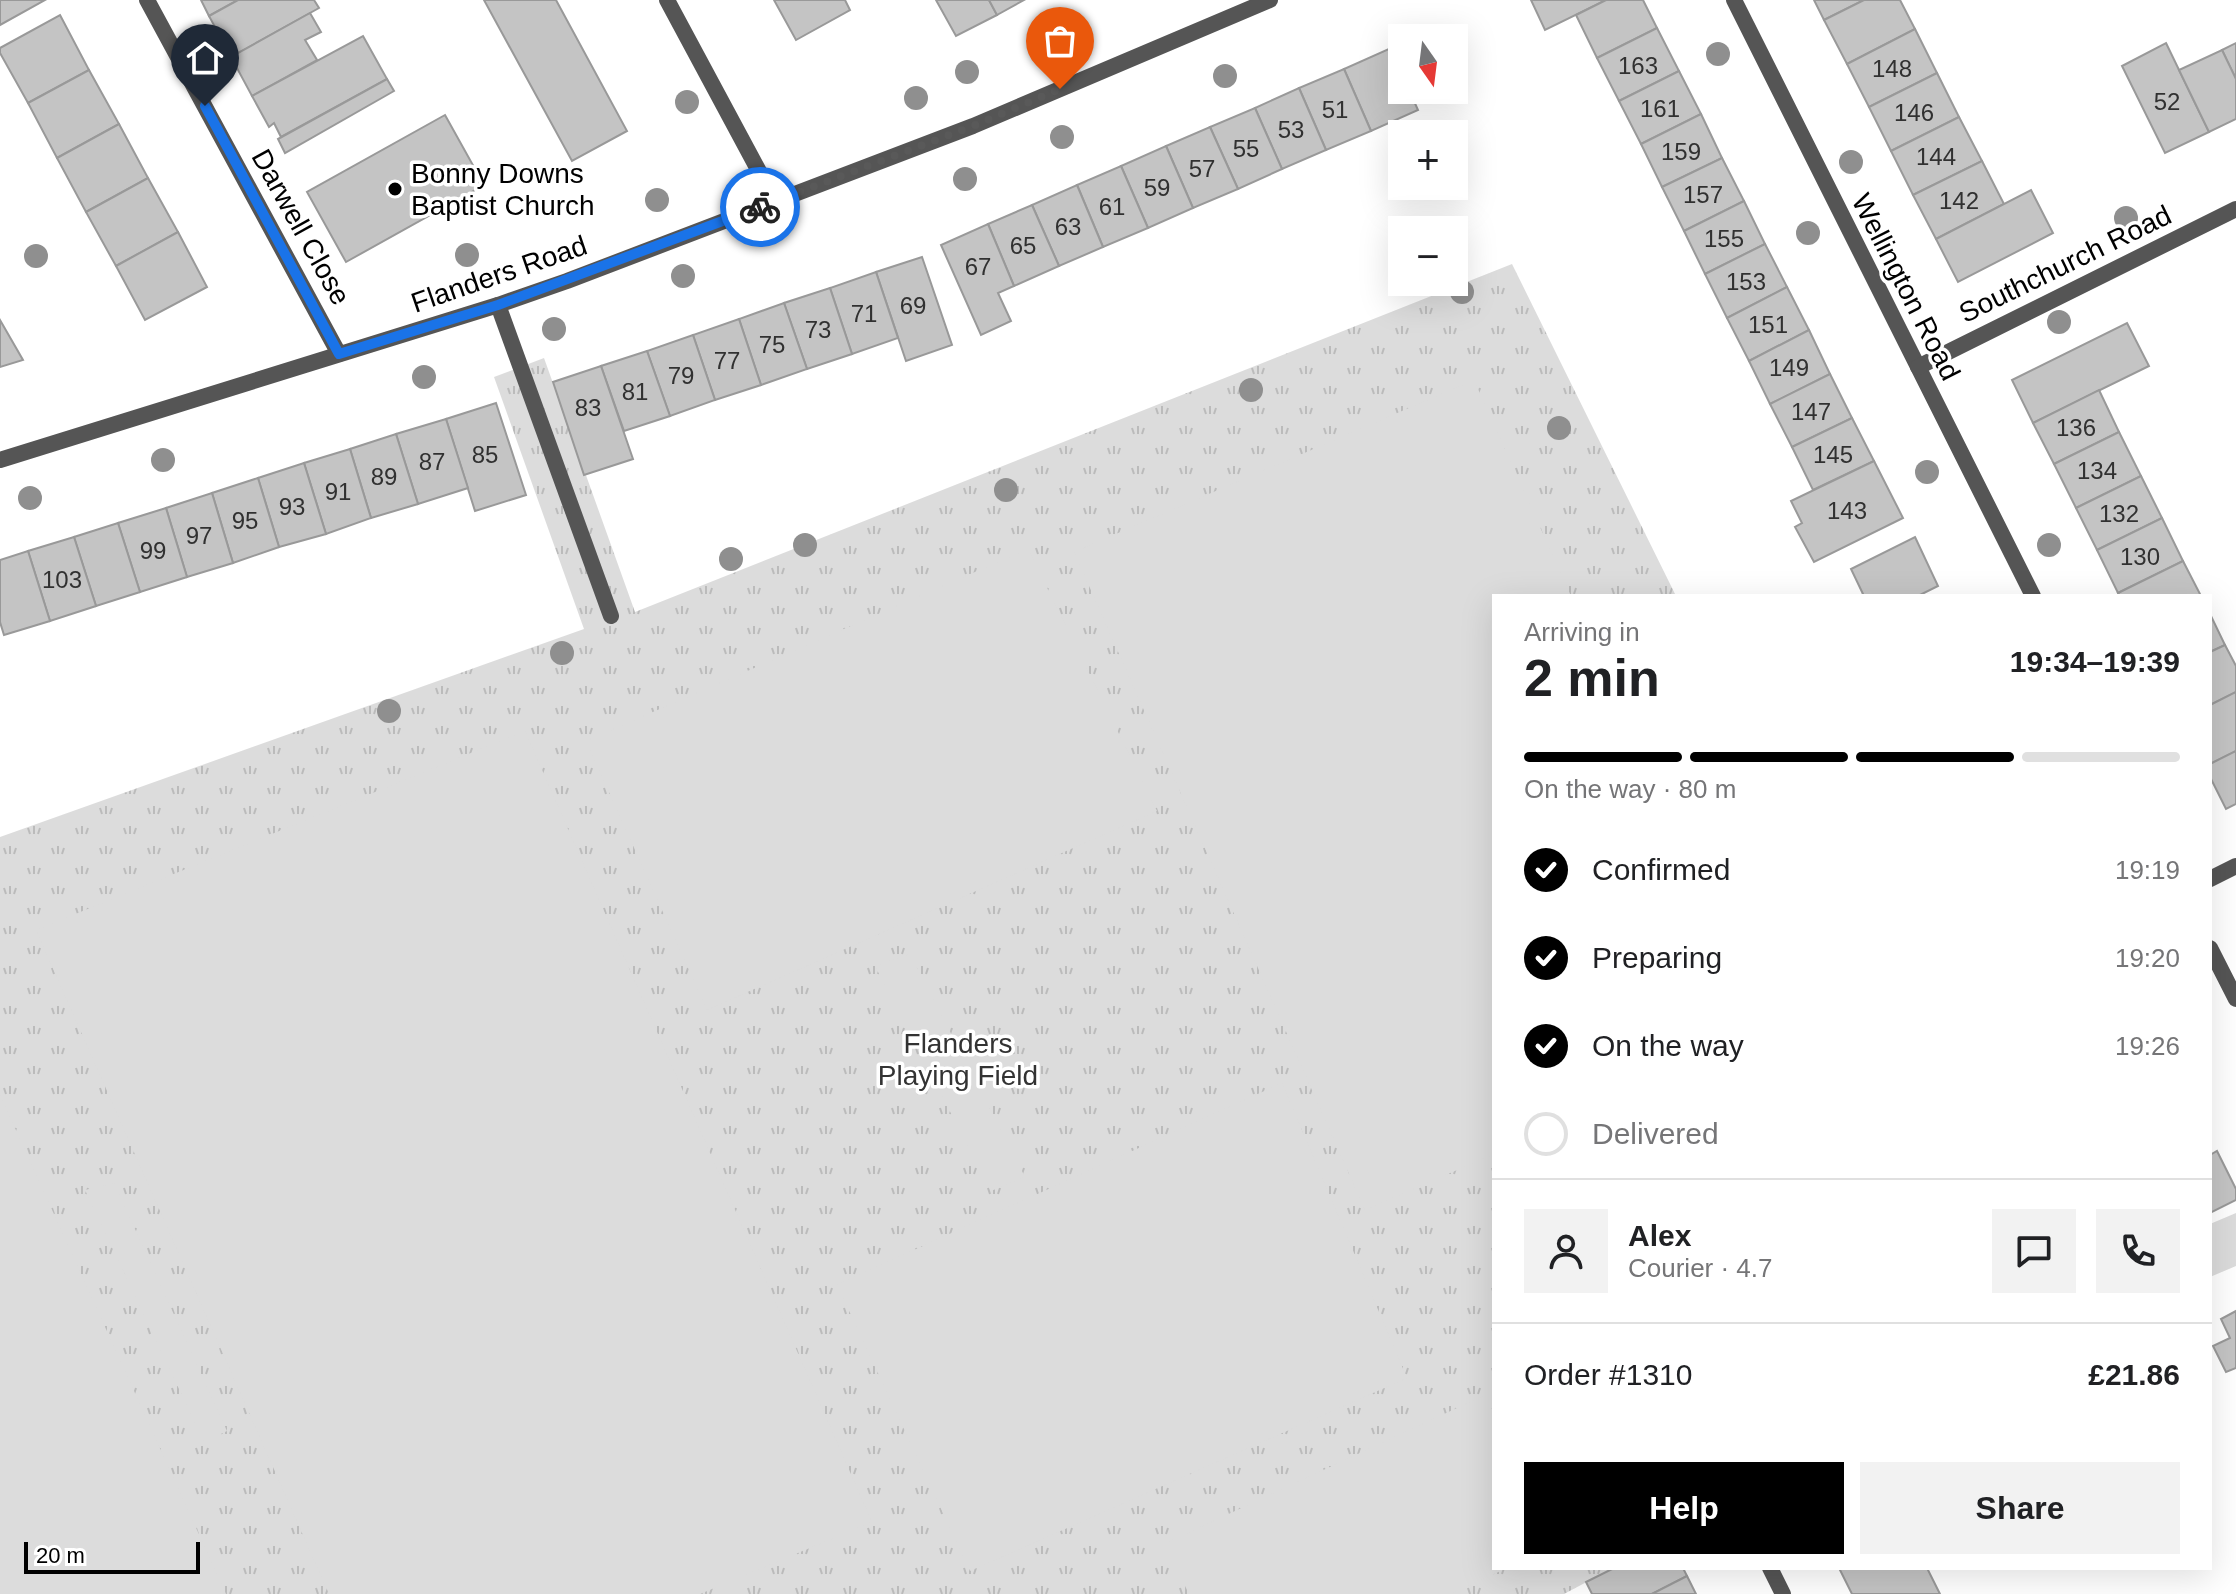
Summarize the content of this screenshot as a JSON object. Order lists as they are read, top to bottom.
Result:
{
  "streets": {
    "street": [
      "Darwell Close",
      "Southchurch Road",
      "Flanders Road",
      "Wellington Road"
    ]
  },
  "crossings": [
    ["Darwell Close", "Flanders Road"],
    ["Southchurch Road", "Wellington Road"]
  ],
  "parks": ["Flanders Playing Field"],
  "places": ["Bonny Downs Baptist Church"],
  "house_numbers": [
    "163",
    "148",
    "52",
    "161",
    "51",
    "146",
    "53",
    "55",
    "159",
    "144",
    "57",
    "59",
    "157",
    "142",
    "61",
    "63",
    "155",
    "65",
    "67",
    "153",
    "69",
    "71",
    "151",
    "73",
    "75",
    "77",
    "149",
    "79",
    "81",
    "83",
    "147",
    "136",
    "85",
    "145",
    "87",
    "134",
    "89",
    "91",
    "93",
    "143",
    "132",
    "95",
    "97",
    "99",
    "130",
    "103"
  ],
  "scale_bar": "20 m",
  "north": "bottom",
  "page": {
    "map_buttons": ["+", "−"],
    "heading": ["2 min", "Arriving in", "19:34–19:39"],
    "panel": [
      "Alex",
      "Courier · 4.7",
      "Order #1310",
      "£21.86"
    ],
    "bar": "On the way · 80 m",
    "list": [
      ["Confirmed", "19:19"],
      ["Preparing", "19:20"],
      ["On the way", "19:26"],
      "Delivered"
    ],
    "buttons": ["Help", "Share"],
    "scale": "20 m"
  }
}
